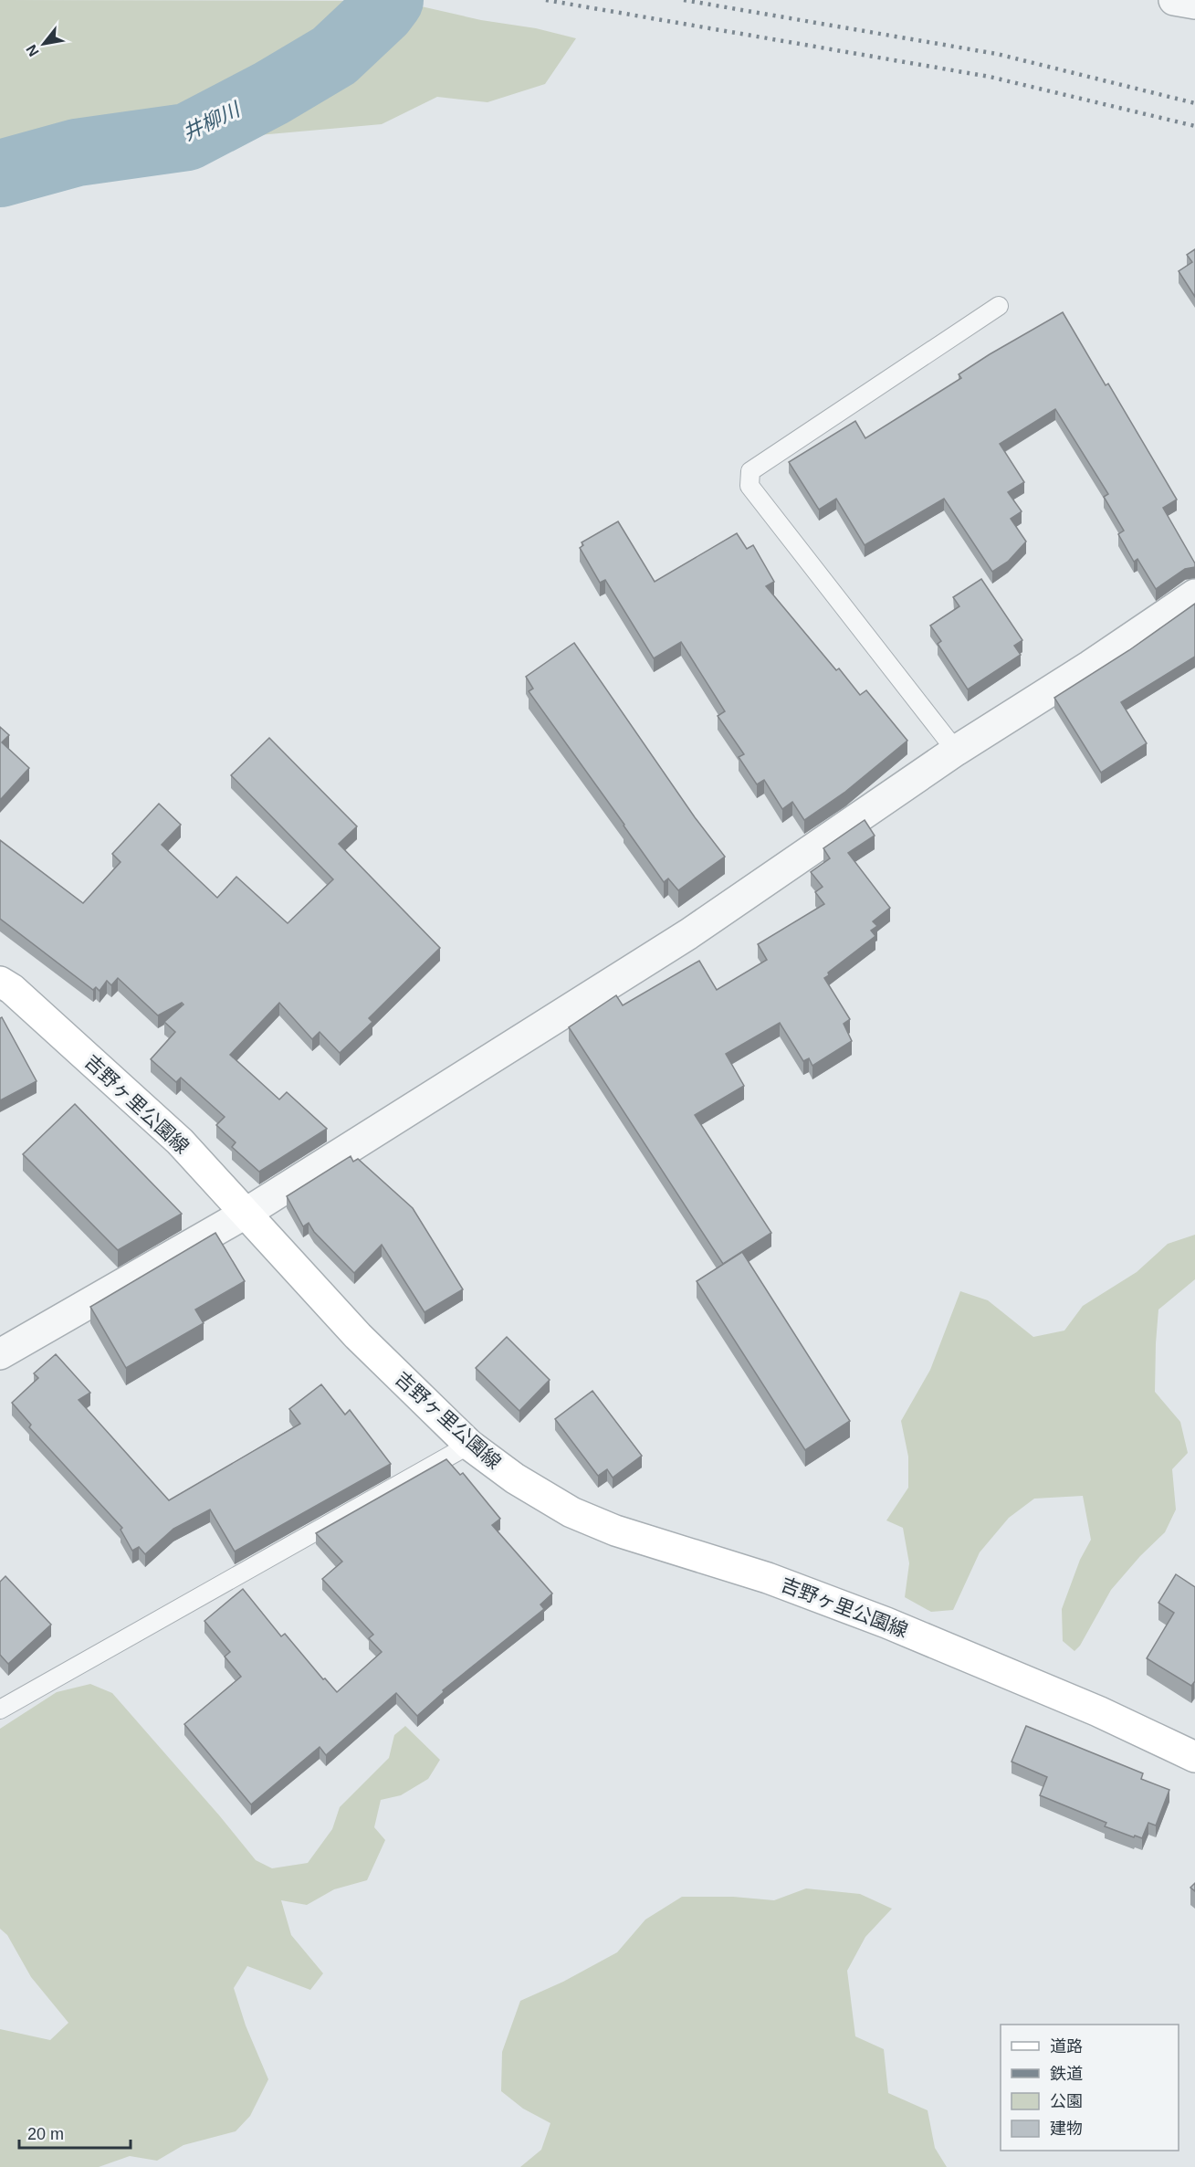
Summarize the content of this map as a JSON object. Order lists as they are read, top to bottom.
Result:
{
  "streets": {
    "main road": ["吉野ヶ里公園線"]
  },
  "water": ["井柳川"],
  "legend": [
    "道路",
    "鉄道",
    "公園",
    "建物"
  ],
  "scale_bar": "20 m",
  "north": "bottom left"
}
